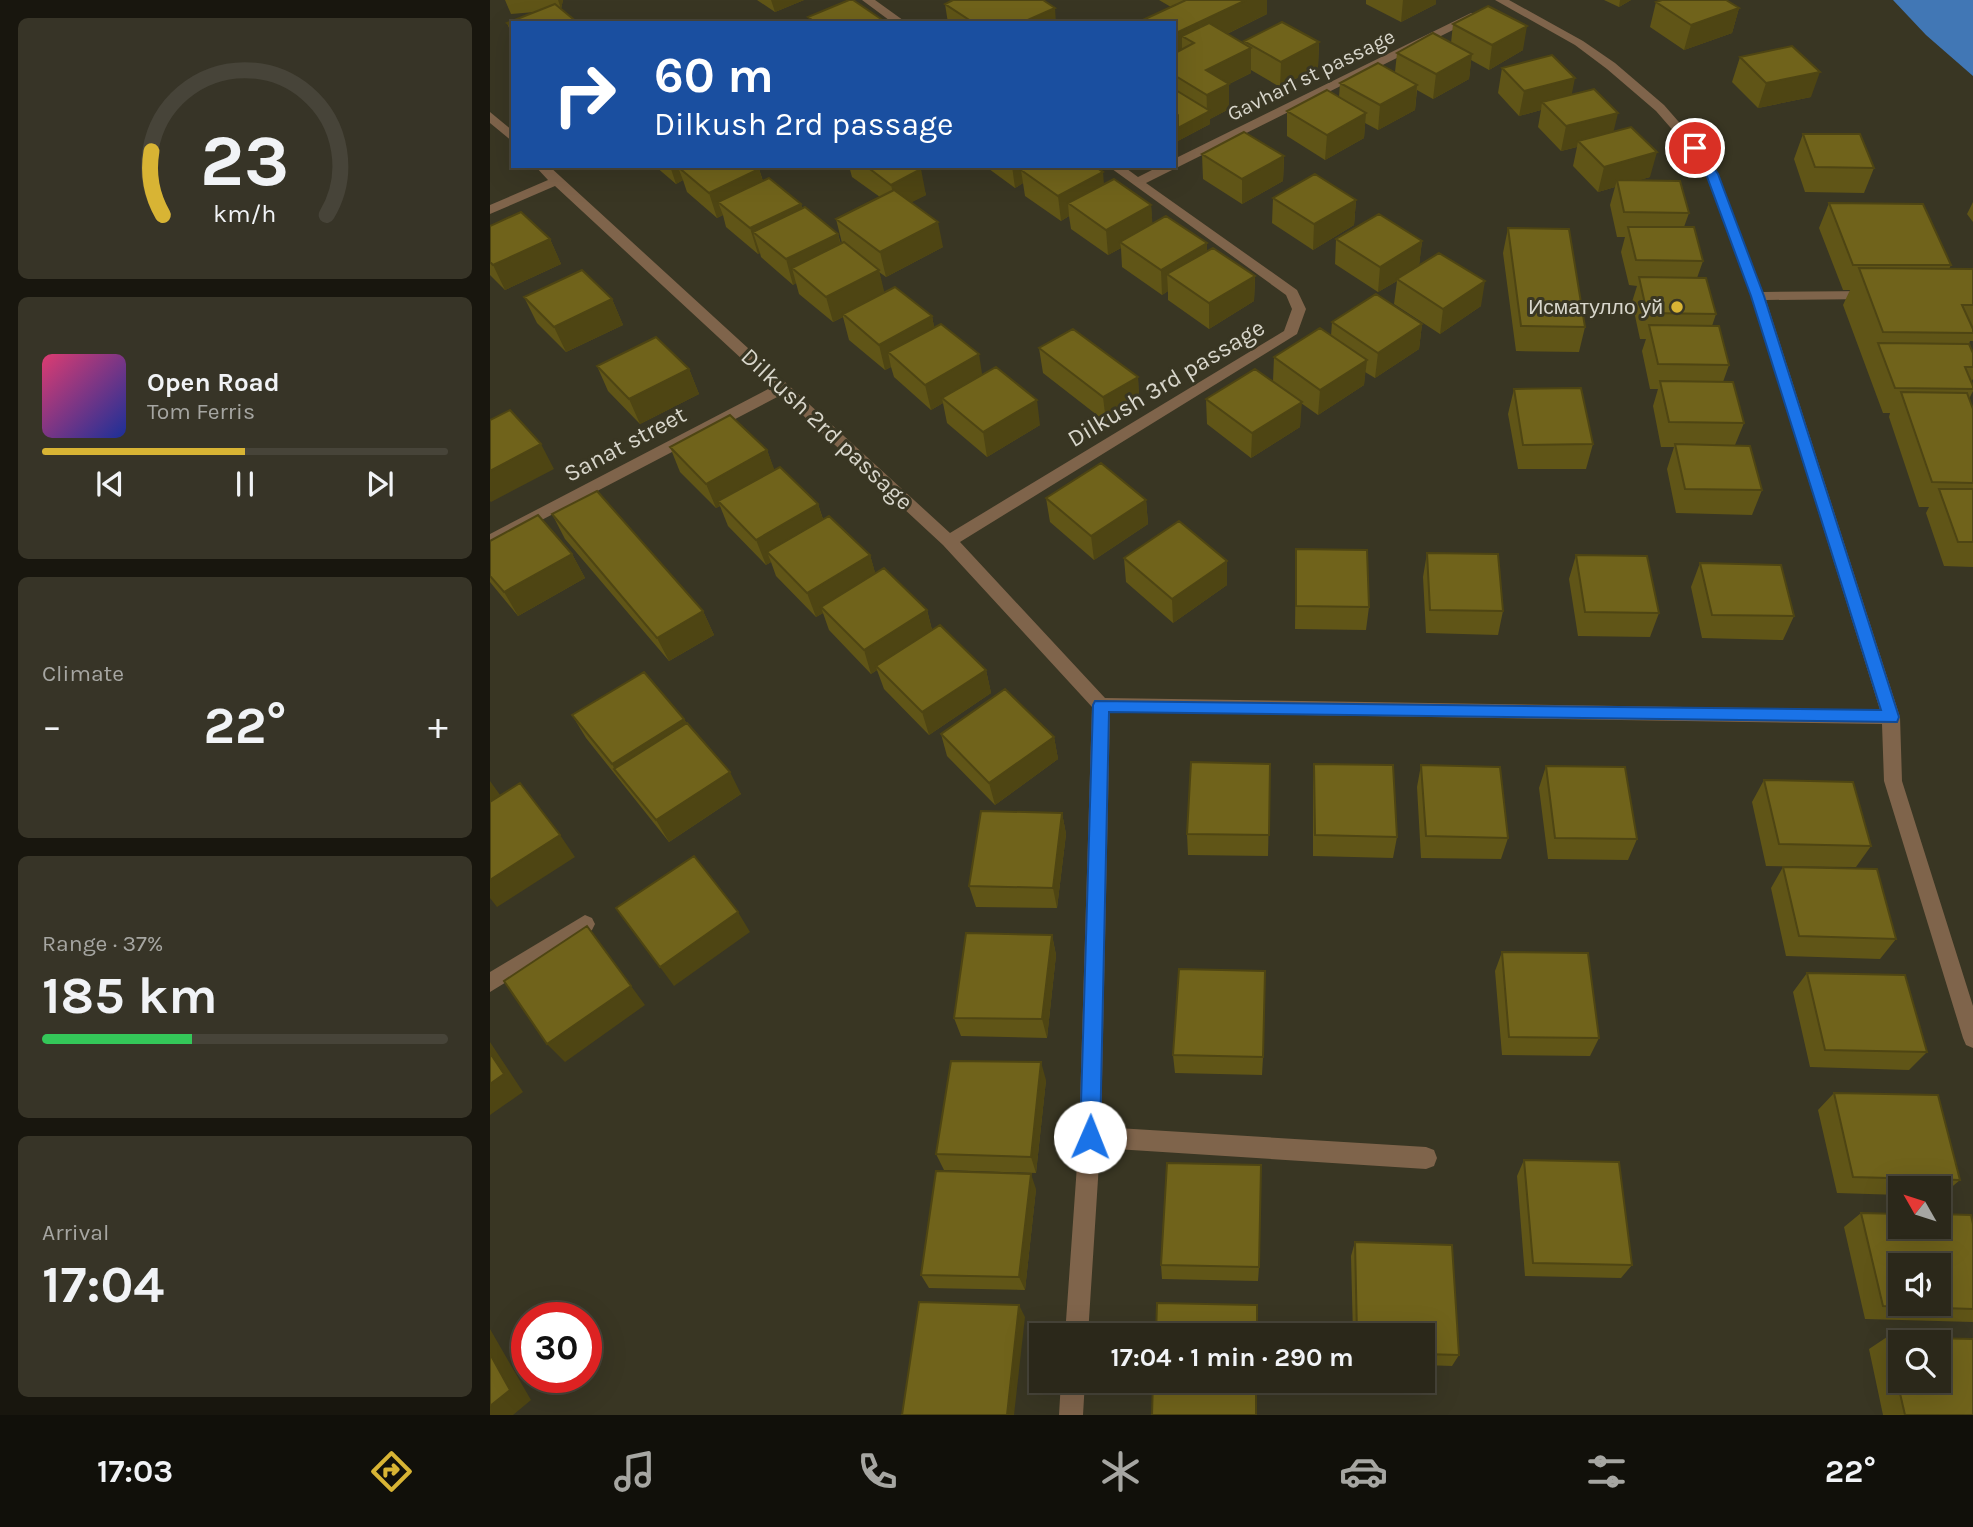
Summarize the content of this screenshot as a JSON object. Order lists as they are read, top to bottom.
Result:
{
  "streets": {
    "street": [
      "Gavhar1 st passage",
      "Dilkush 3rd passage",
      "Dilkush 2rd passage",
      "Sanat street"
    ]
  },
  "crossings": [
    ["Gavhar1 st passage", "Dilkush 3rd passage"],
    ["Dilkush 3rd passage", "Dilkush 2rd passage"],
    ["Dilkush 2rd passage", "Sanat street"]
  ],
  "places": ["Исматулло уй"],
  "north": "top left",
  "page": {
    "turn": ["60 m", "Dilkush 2rd passage"],
    "song": ["Open Road", "Tom Ferris"],
    "tile": [
      "Climate",
      ["Range · 37%", "185 km"],
      ["Arrival", "17:04"]
    ],
    "heat": ["−", "22°", "+"],
    "limit": "30",
    "trip": "17:04 · 1 min · 290 m",
    "tabs": ["17:03", "22°"],
    "gauge": ["23", "km/h"]
  }
}
